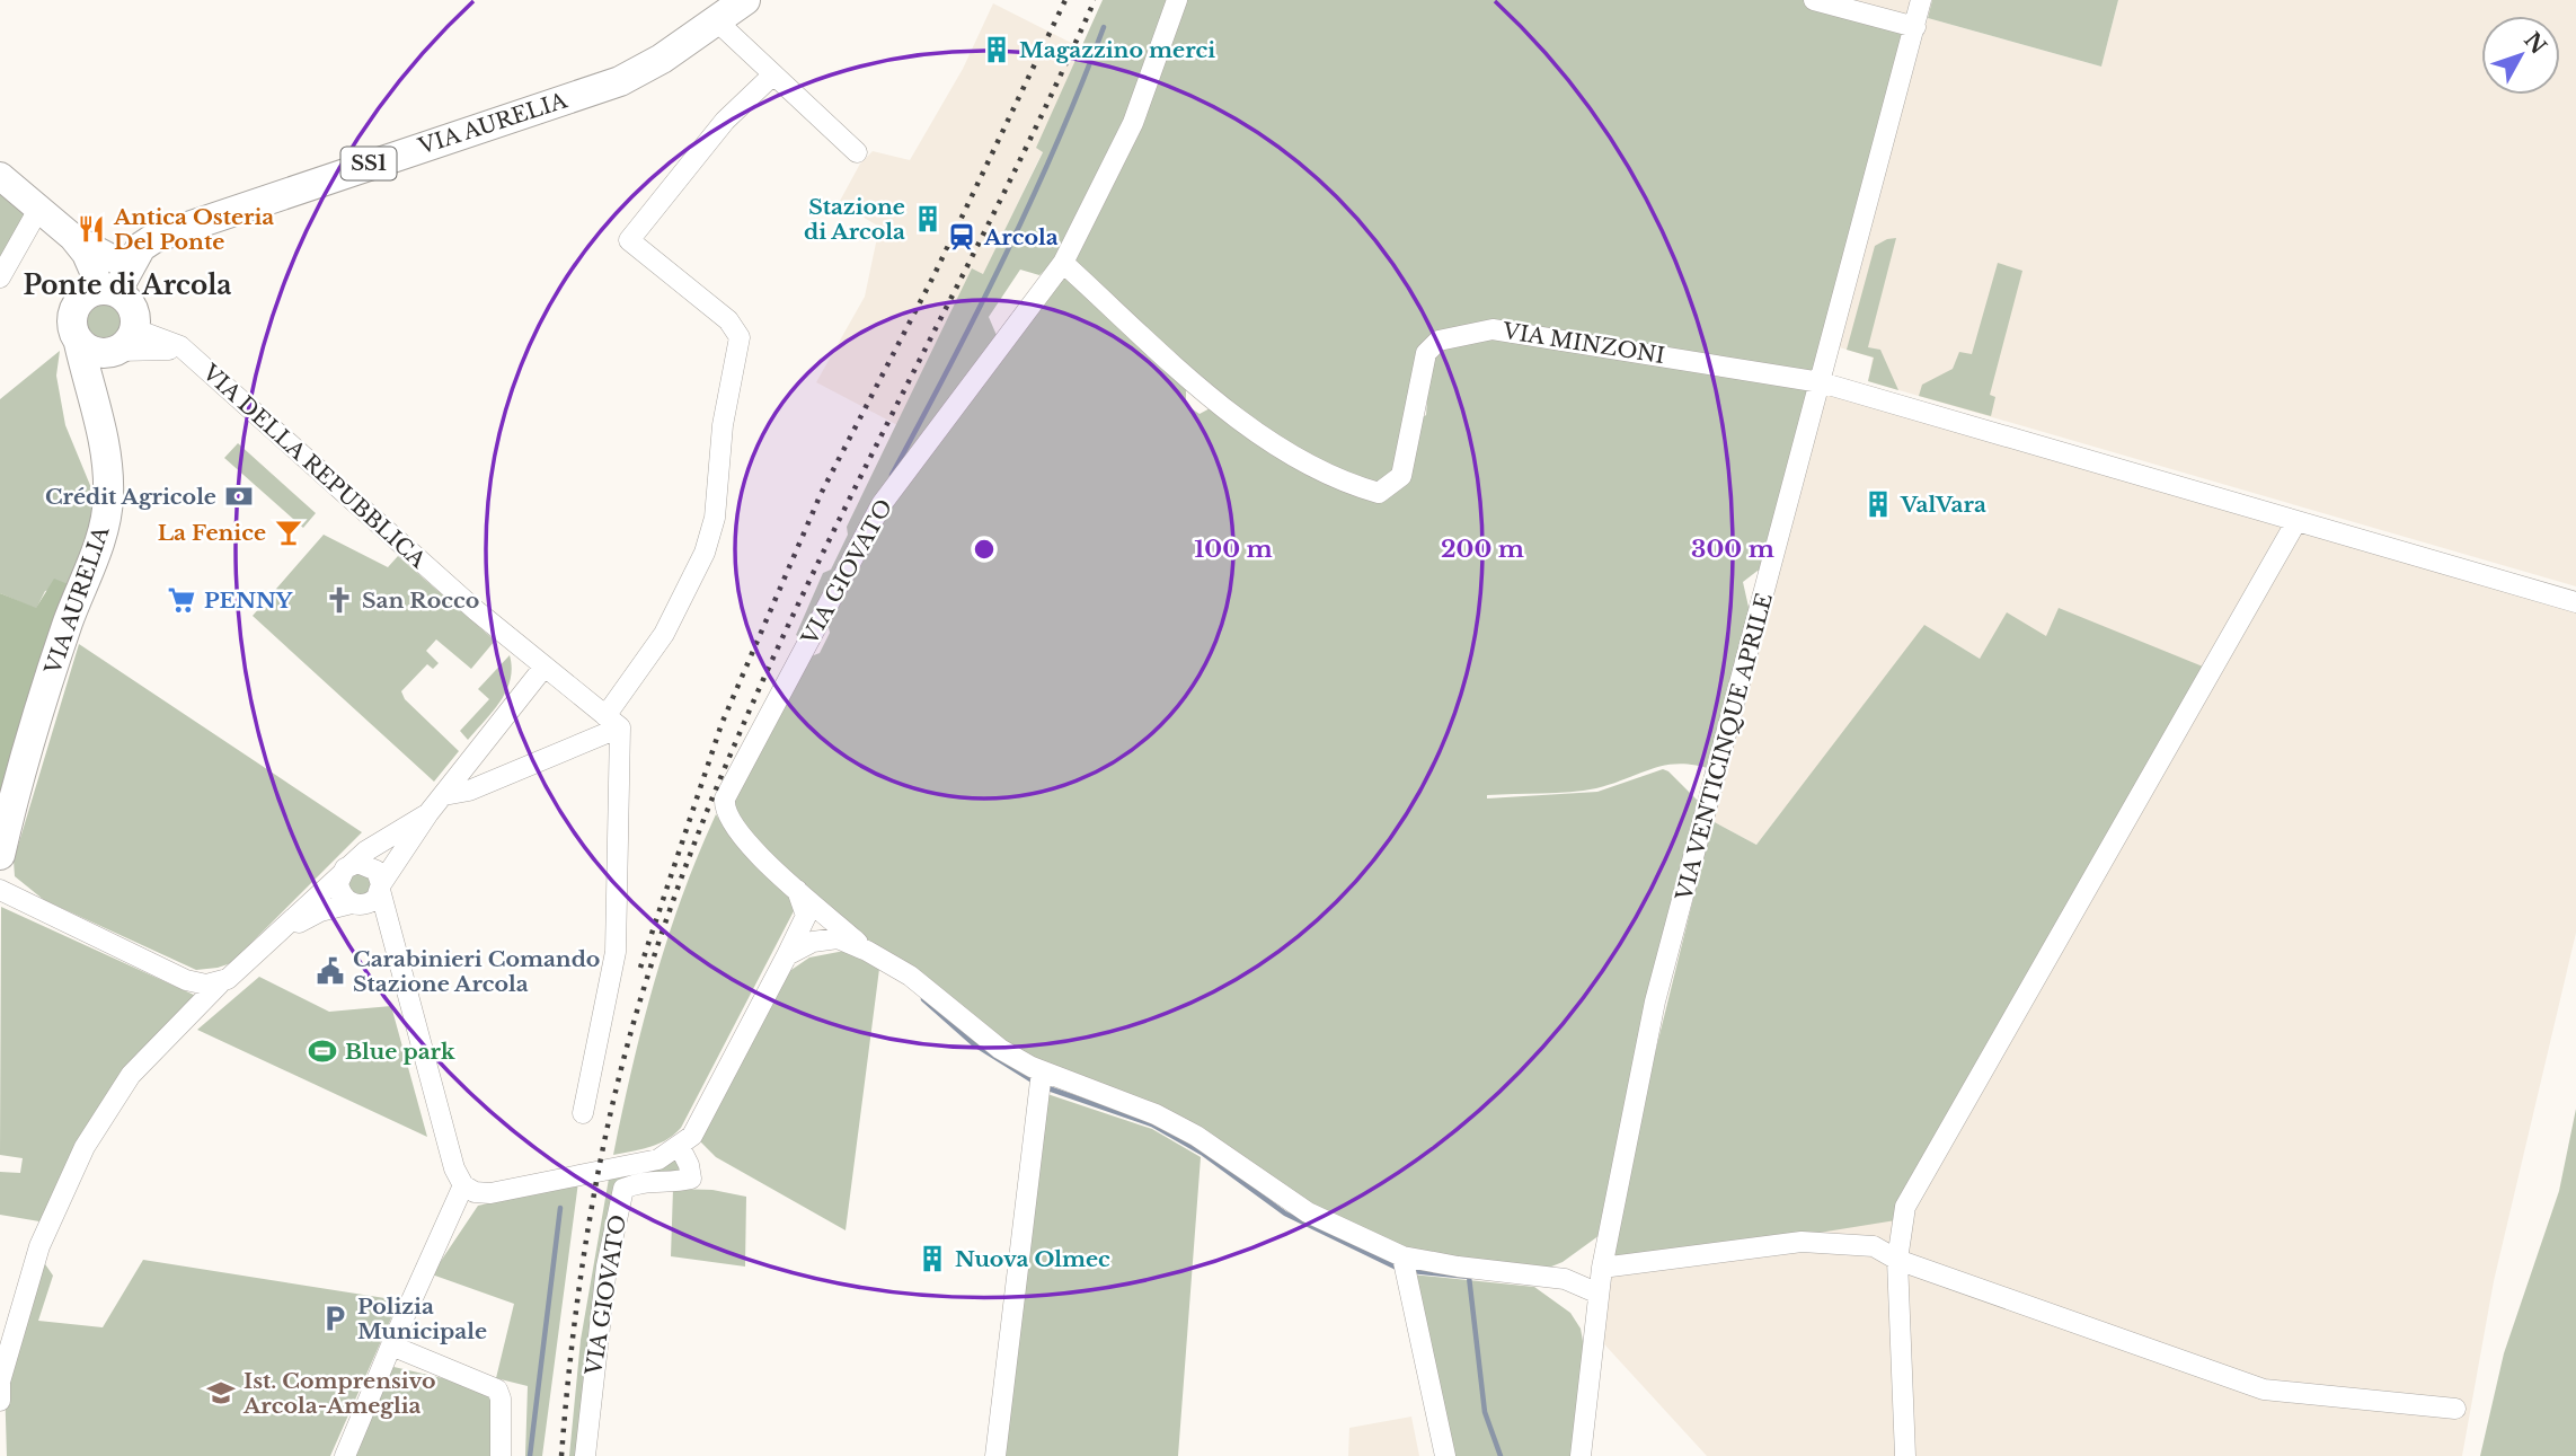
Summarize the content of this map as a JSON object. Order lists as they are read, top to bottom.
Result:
{
  "streets": {
    "main road": ["VIA AURELIA", "SS1"],
    "street": [
      "VIA MINZONI",
      "VIA DELLA REPUBBLICA",
      "VIA GIOVATO",
      "VIA VENTICINQUE APRILE"
    ]
  },
  "crossings": [
    ["VIA AURELIA", "SS1"],
    ["VIA AURELIA", "VIA DELLA REPUBBLICA"],
    ["VIA MINZONI", "VIA GIOVATO"],
    ["VIA MINZONI", "VIA VENTICINQUE APRILE"]
  ],
  "districts": ["Ponte di Arcola"],
  "places": {
    "building": [
      "Magazzino merci",
      "Stazione di Arcola",
      "ValVara",
      "Nuova Olmec"
    ],
    "restaurant": ["Antica Osteria Del Ponte"],
    "station": ["Arcola"],
    "bank": ["Crédit Agricole"],
    "bar": ["La Fenice"],
    "supermarket": ["PENNY"],
    "church": ["San Rocco"],
    "public building": ["Carabinieri Comando Stazione Arcola"],
    "sports": ["Blue park"],
    "parking": ["Polizia Municipale"],
    "school or university": ["Ist. Comprensivo Arcola-Ameglia"]
  },
  "north": "top right",
  "rings": ["100 m", "200 m", "300 m"]
}
